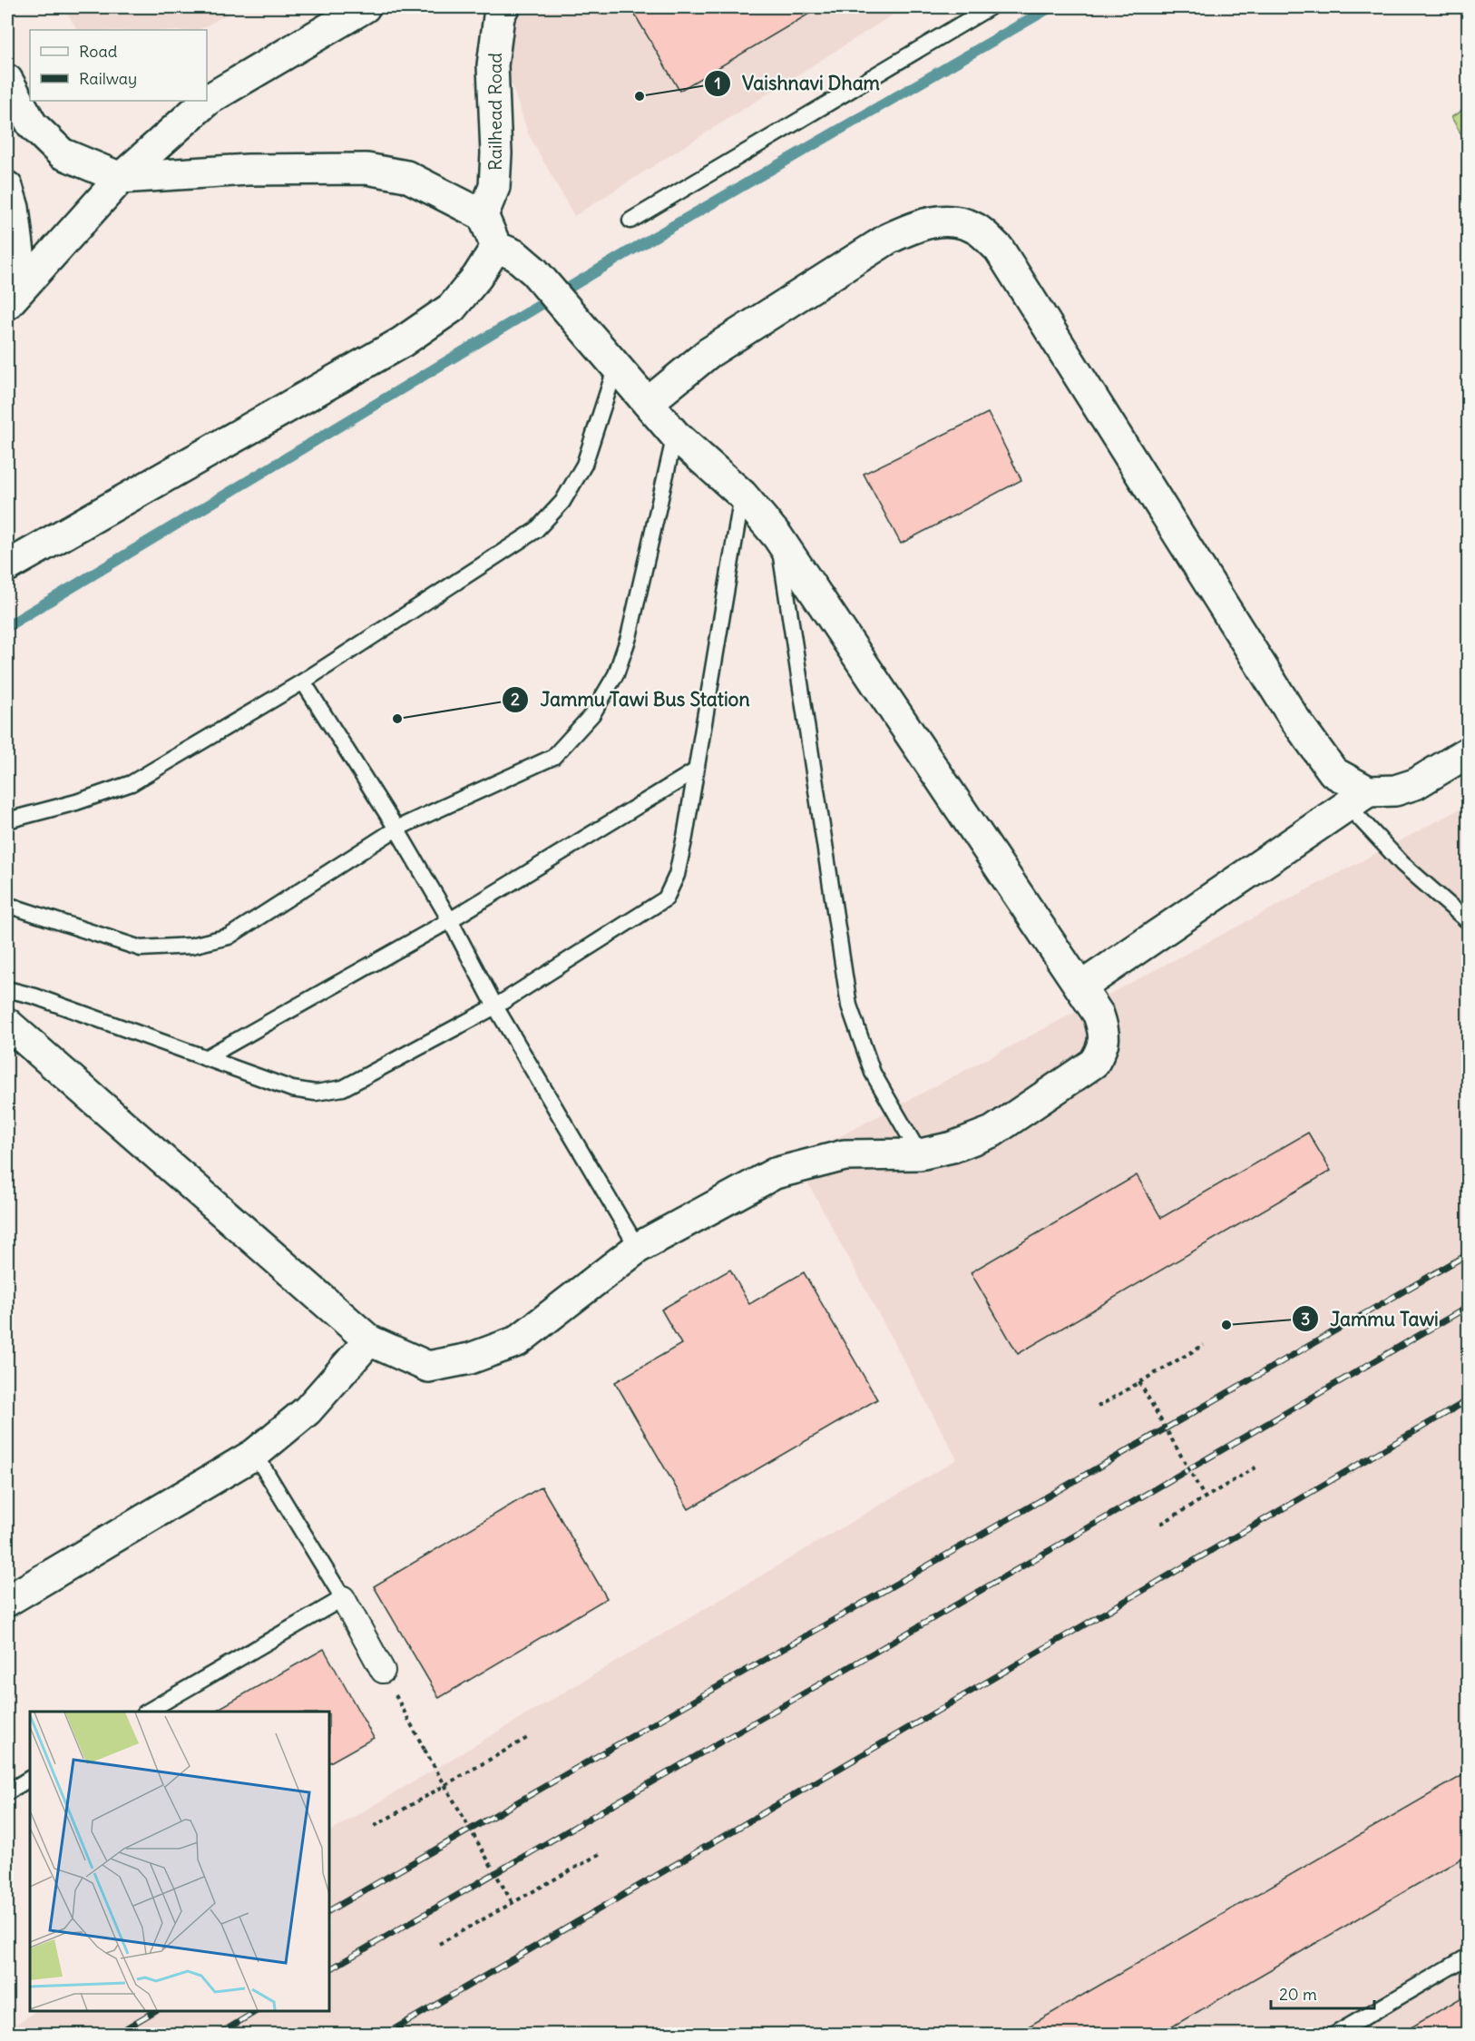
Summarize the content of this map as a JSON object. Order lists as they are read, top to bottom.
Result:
{
  "streets": {
    "street": ["Railhead Road"]
  },
  "places": ["Vaishnavi Dham", "Jammu Tawi Bus Station", "Jammu Tawi"],
  "legend": ["Road", "Railway"],
  "scale_bar": "20 m"
}
